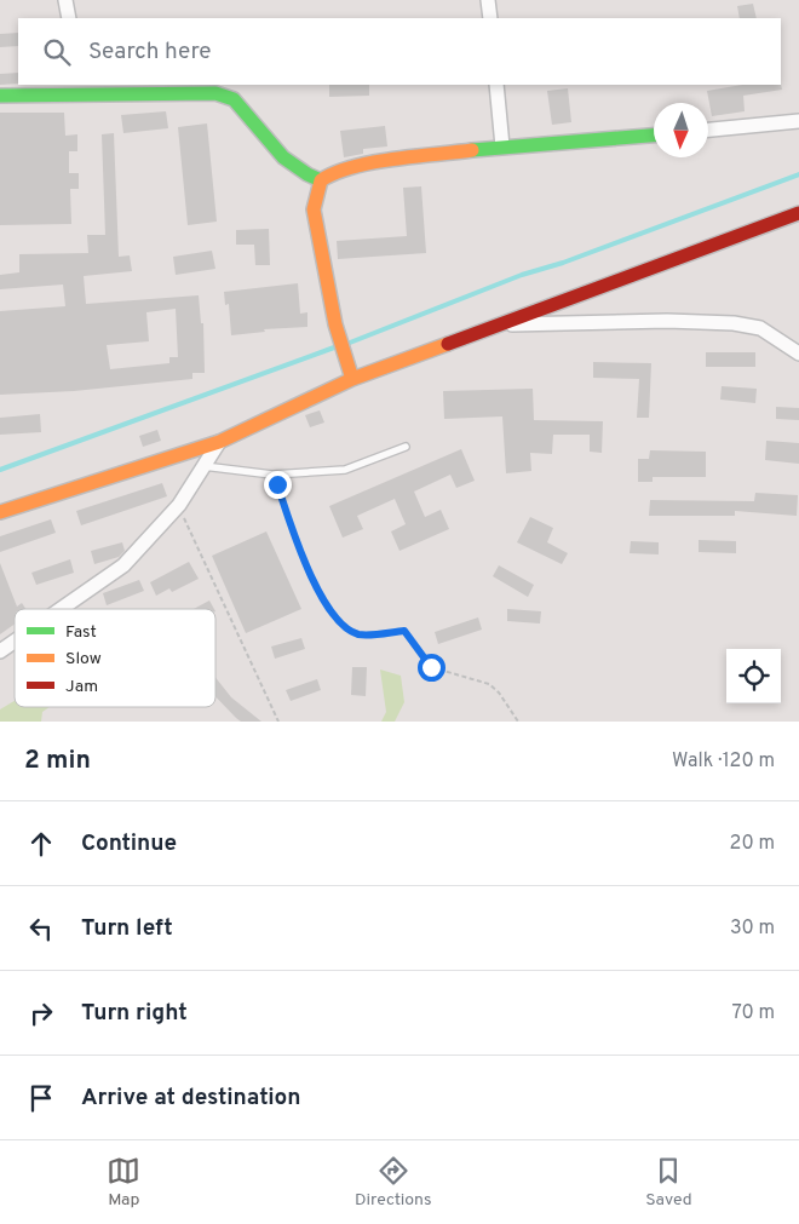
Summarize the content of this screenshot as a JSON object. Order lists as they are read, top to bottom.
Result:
{
  "legend": ["Fast", "Slow", "Jam"],
  "north": "bottom",
  "page": {
    "search": "Search here",
    "heading": ["2 min", "Walk · 120 m"],
    "list": [
      ["Continue", "20 m"],
      ["Turn left", "30 m"],
      ["Turn right", "70 m"],
      "Arrive at destination"
    ],
    "nav": ["Map", "Directions", "Saved"]
  }
}
